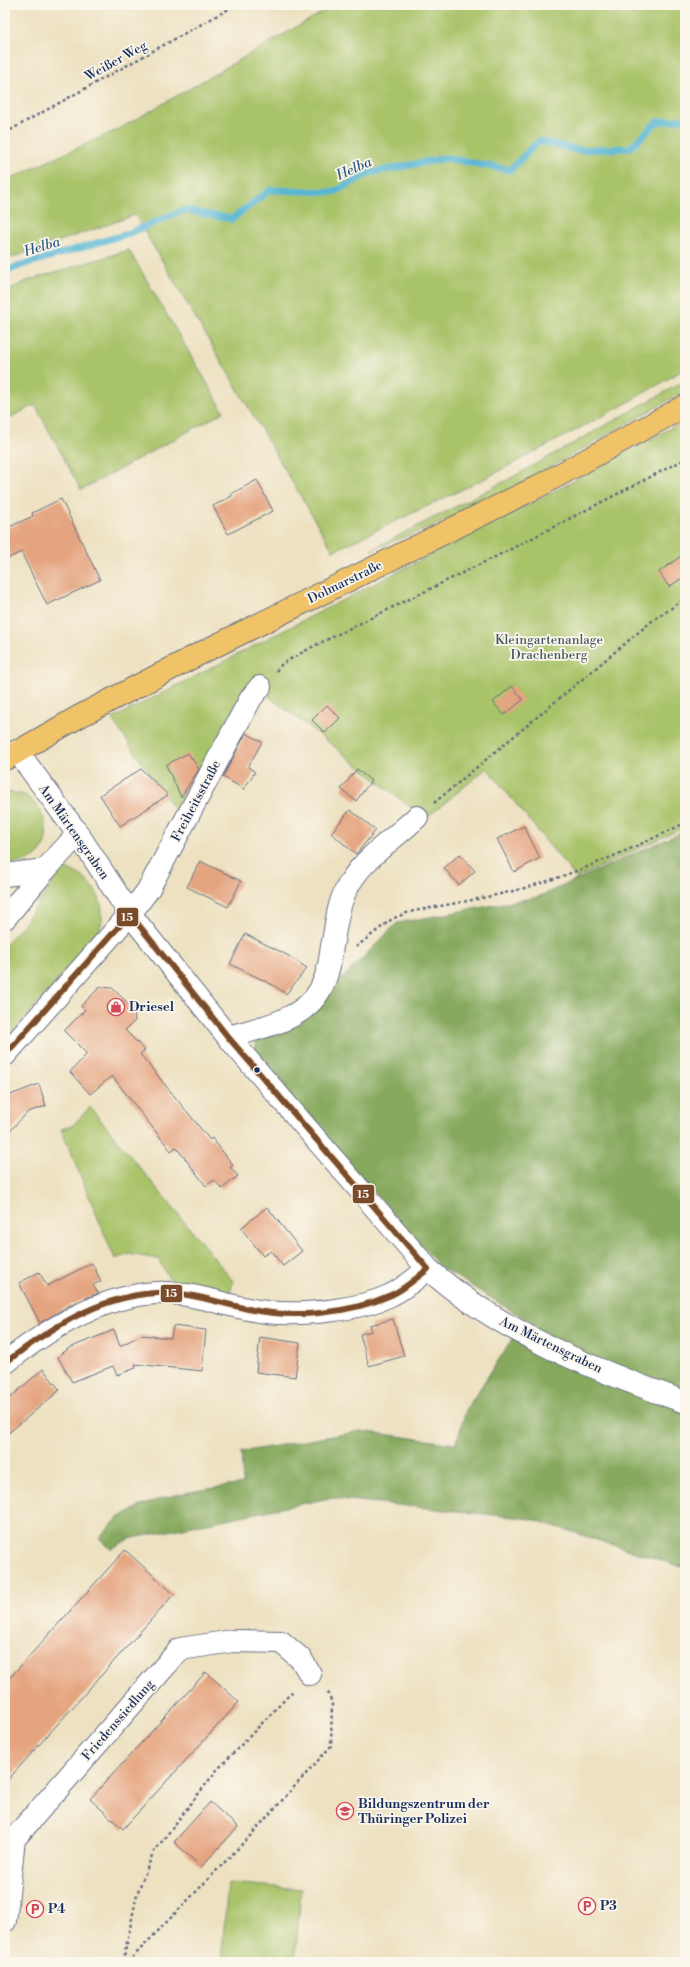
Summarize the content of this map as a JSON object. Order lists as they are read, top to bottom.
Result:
{
  "streets": {
    "main road": ["Dolmarstraße"],
    "street": ["Freiheitsstraße", "Am Märtensgraben", "Friedenssiedlung"],
    "path": ["Weißer Weg"]
  },
  "crossings": [
    ["Dolmarstraße", "Am Märtensgraben"],
    ["Freiheitsstraße", "Am Märtensgraben"]
  ],
  "water": ["Helba"],
  "parks": ["Kleingartenanlage Drachenberg"],
  "places": {
    "shop": ["Driesel"],
    "school or university": ["Bildungszentrum der Thüringer Polizei"],
    "parking": ["P3", "P4"]
  },
  "lines": ["transit line 15"]
}
